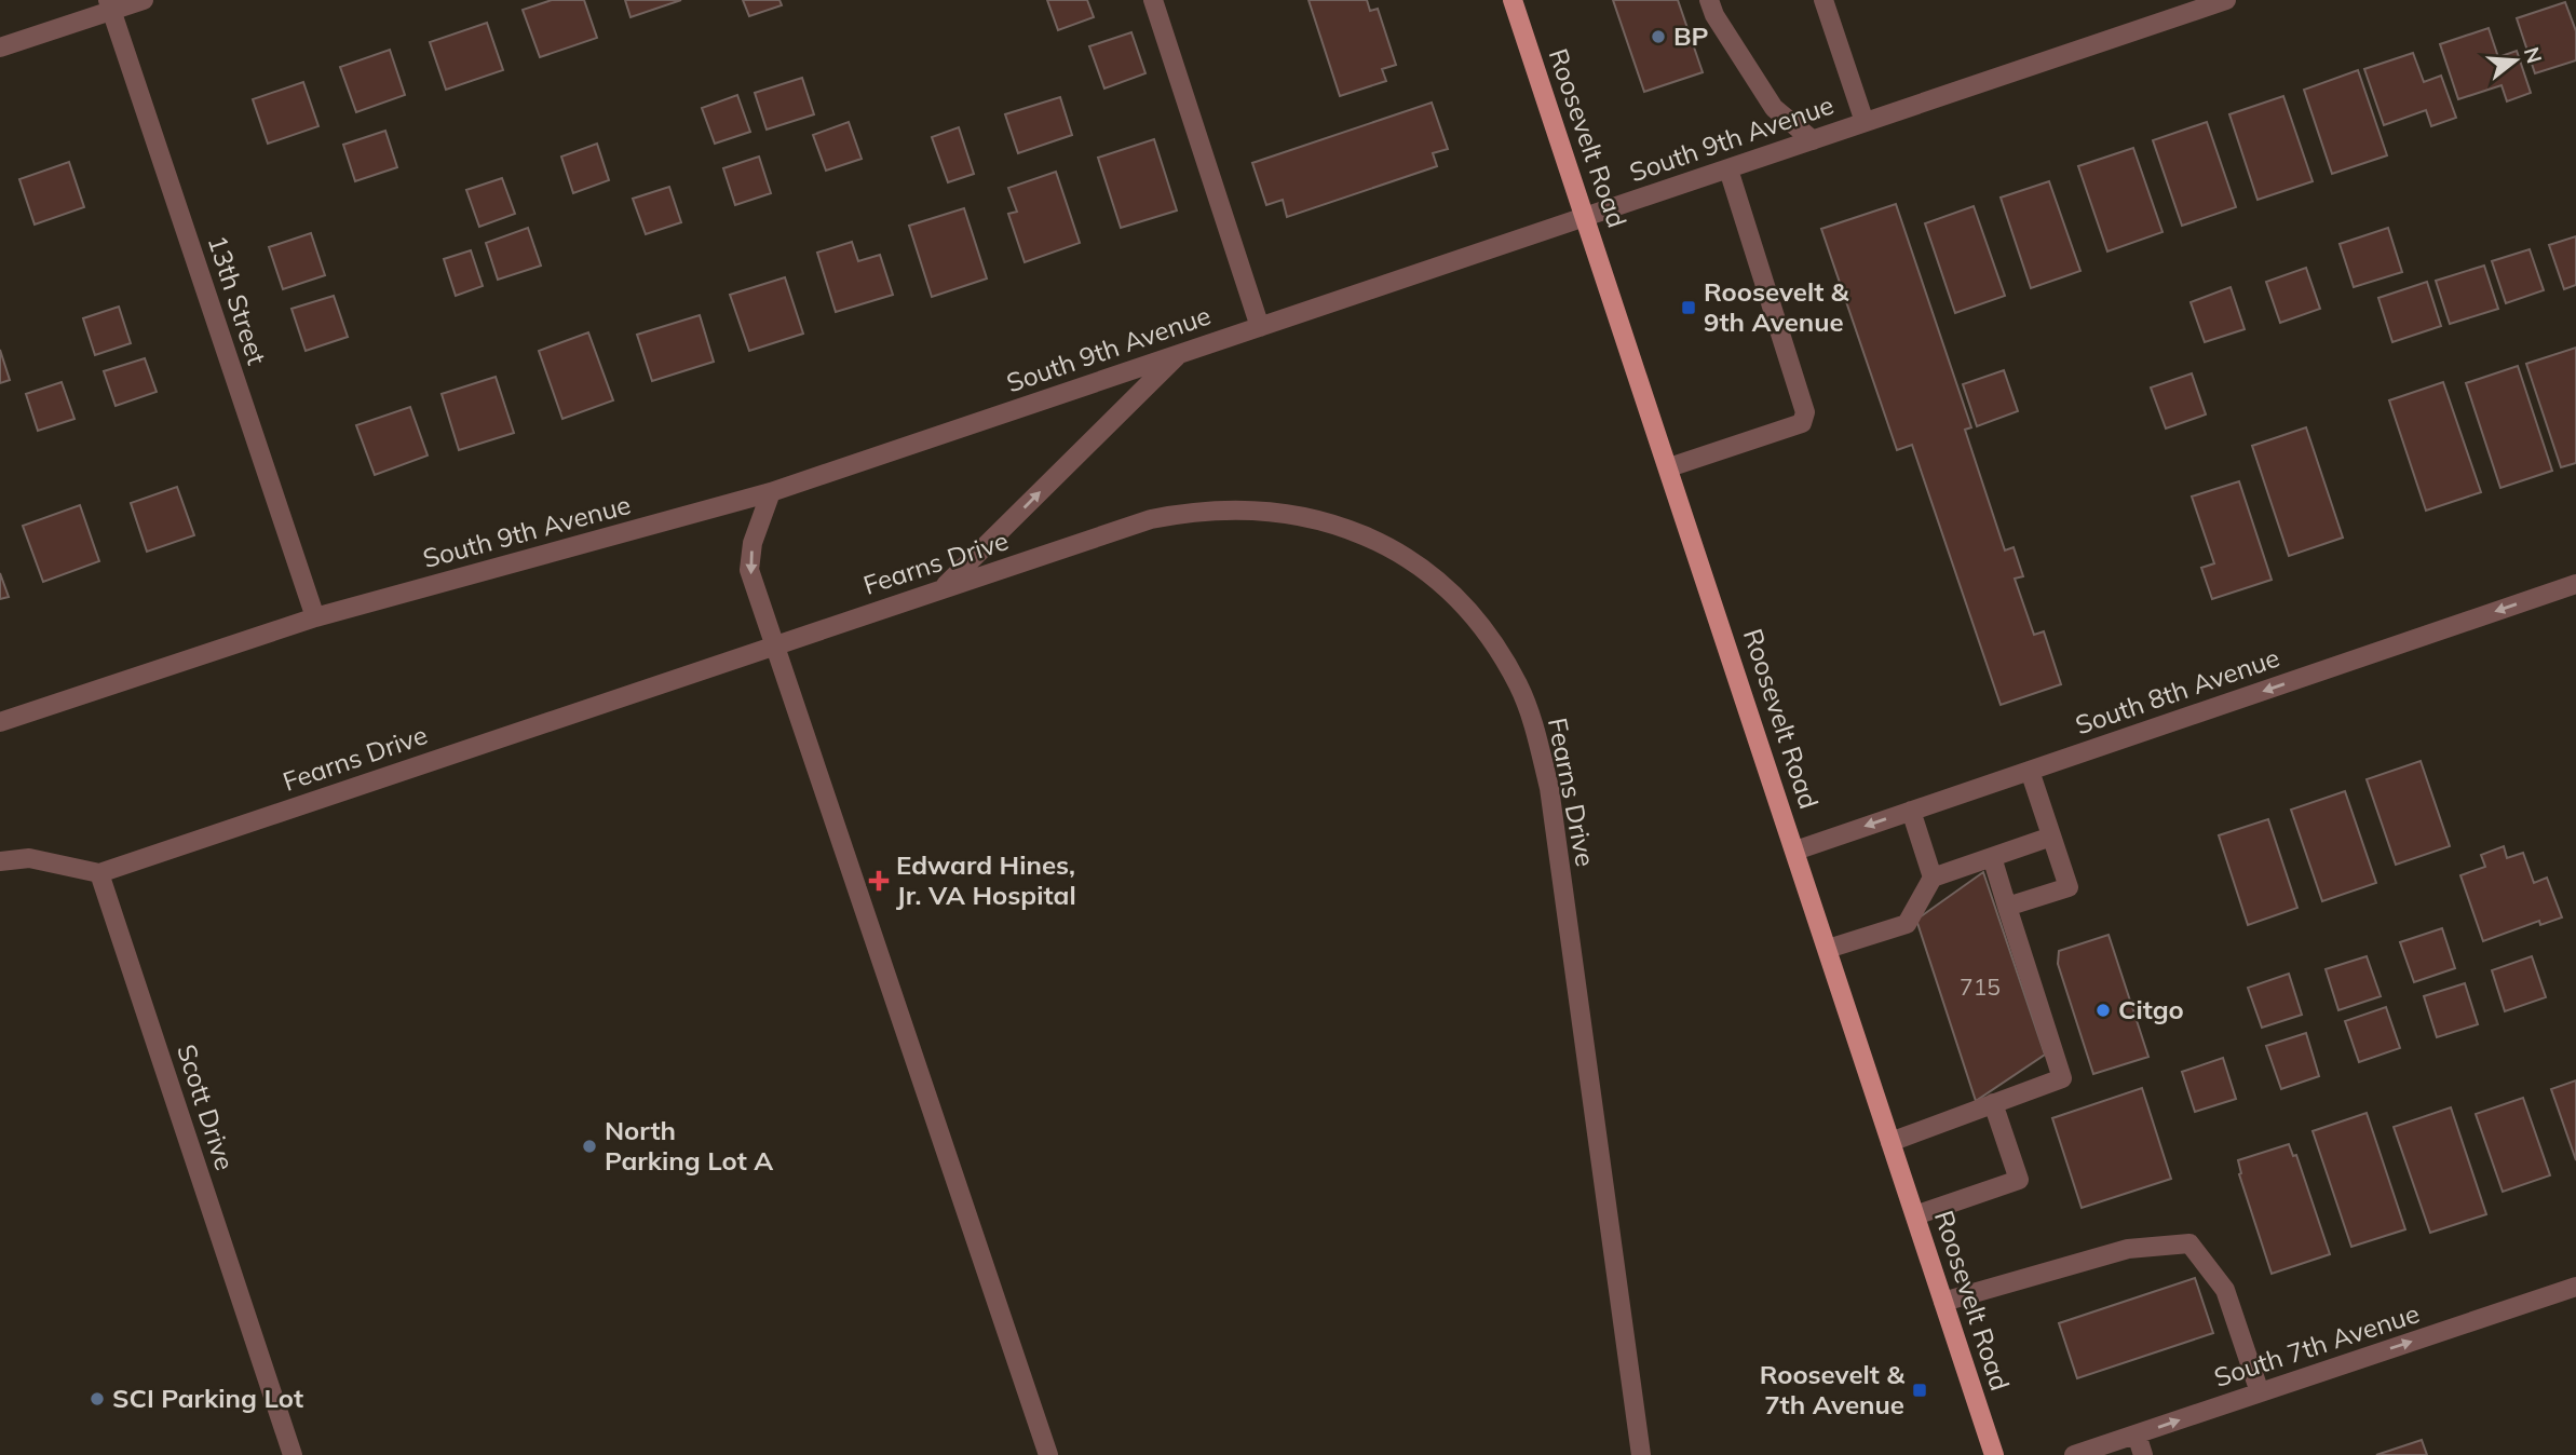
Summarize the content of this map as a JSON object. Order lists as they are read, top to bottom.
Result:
{
  "streets": {
    "main road": ["Roosevelt Road"],
    "street": [
      "South 9th Avenue",
      "13th Street",
      "Fearns Drive",
      "South 8th Avenue",
      "Scott Drive",
      "South 7th Avenue"
    ]
  },
  "crossings": [
    ["Roosevelt Road", "South 9th Avenue"],
    ["Roosevelt Road", "South 8th Avenue"],
    ["South 9th Avenue", "13th Street"],
    ["Fearns Drive", "Scott Drive"]
  ],
  "one_way": ["South 8th Avenue", "South 7th Avenue"],
  "places": {
    "other": [
      "BP",
      "Citgo",
      "North Parking Lot A",
      "SCI Parking Lot"
    ],
    "transit": ["Roosevelt & 9th Avenue", "Roosevelt & 7th Avenue"],
    "health": ["Edward Hines, Jr. VA Hospital"]
  },
  "house_numbers": ["715"],
  "north": "right"
}
